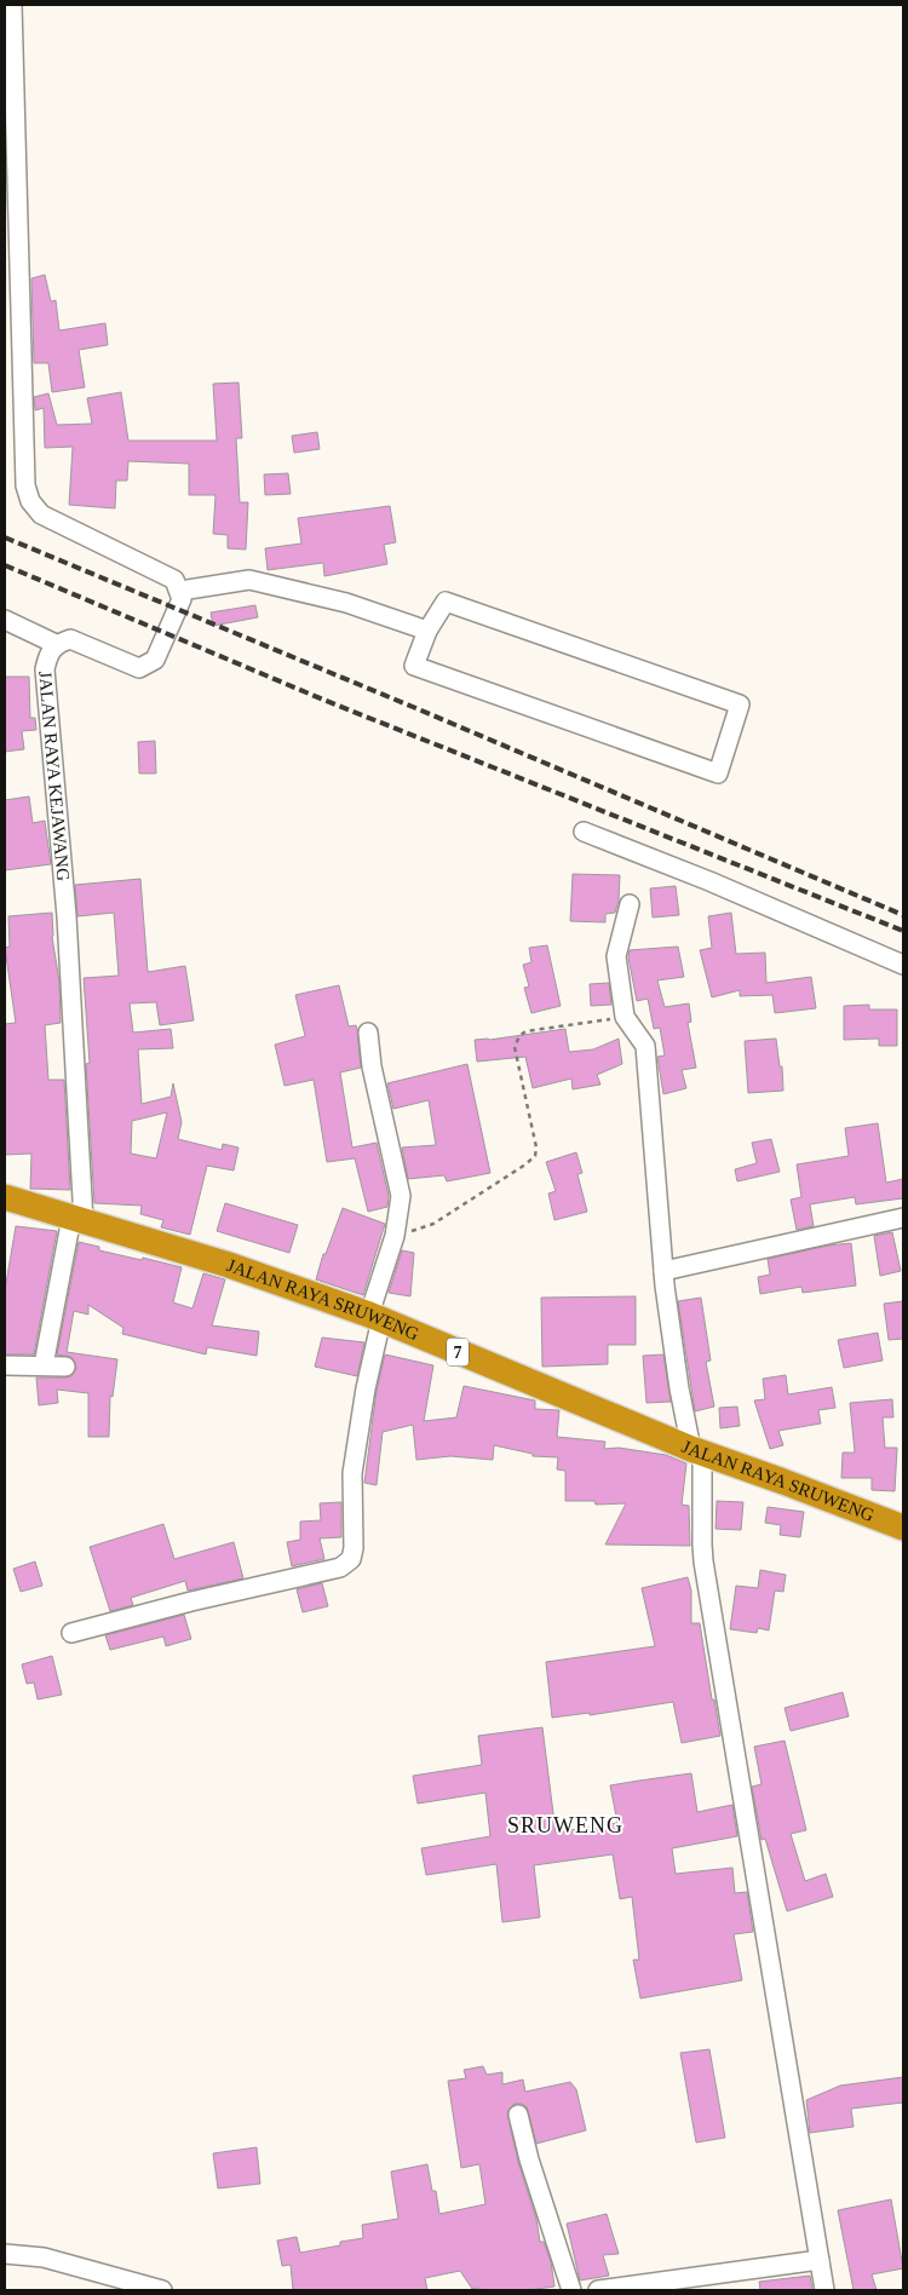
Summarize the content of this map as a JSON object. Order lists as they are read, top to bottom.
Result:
{
  "streets": {
    "highway": ["JALAN RAYA SRUWENG", "7"],
    "street": ["JALAN RAYA KEJAWANG"]
  },
  "crossings": [
    ["JALAN RAYA KEJAWANG", "JALAN RAYA SRUWENG"]
  ],
  "districts": ["SRUWENG"]
}
